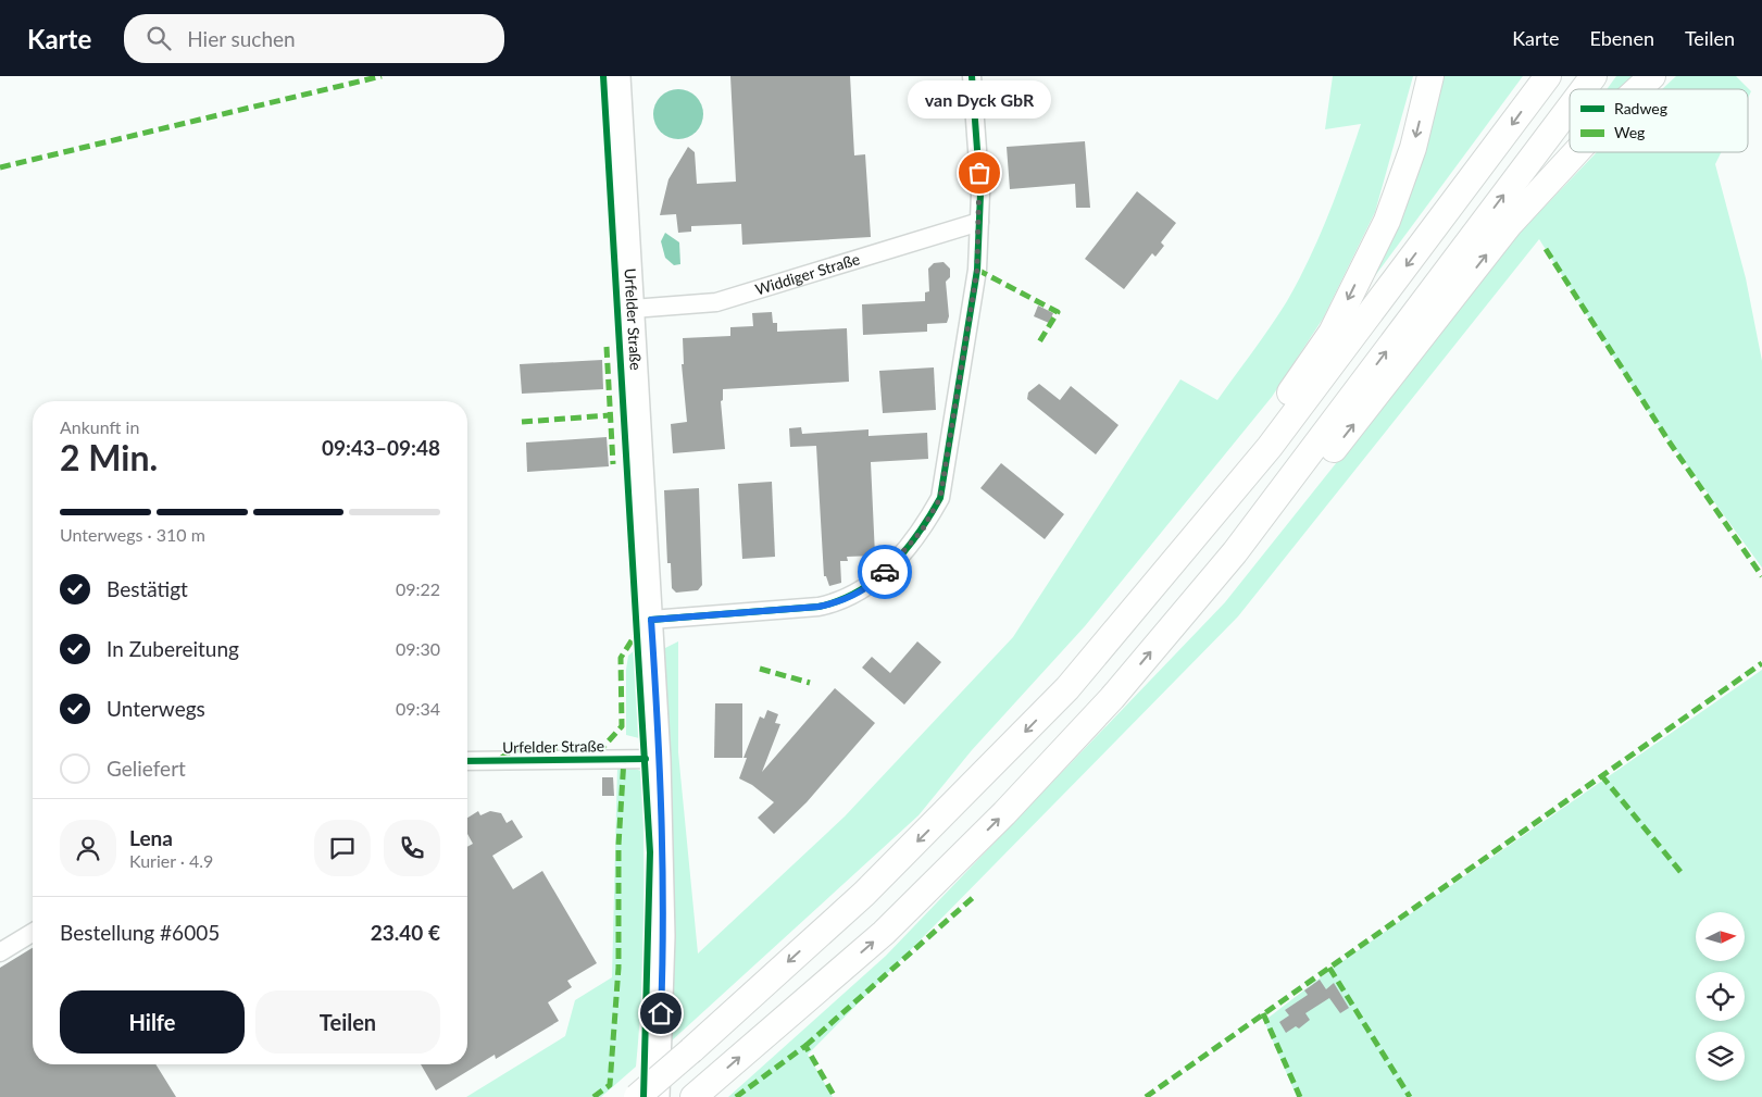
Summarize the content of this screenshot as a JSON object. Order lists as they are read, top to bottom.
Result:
{
  "streets": {
    "main road": ["Urfelder Straße"],
    "street": ["Widdiger Straße"]
  },
  "crossings": [
    ["Widdiger Straße", "Urfelder Straße"]
  ],
  "places": ["van Dyck GbR"],
  "legend": ["Radweg", "Weg"],
  "north": "right",
  "page": {
    "header": "Karte",
    "search": "Hier suchen",
    "nav": ["Karte", "Ebenen", "Teilen"],
    "bubble": "van Dyck GbR",
    "heading": ["2 Min.", "Ankunft in", "09:43–09:48"],
    "panel": [
      "Lena",
      "Kurier · 4.9",
      "Bestellung #6005",
      "23.40 €"
    ],
    "bar": "Unterwegs · 310 m",
    "list": [
      ["Bestätigt", "09:22"],
      ["In Zubereitung", "09:30"],
      ["Unterwegs", "09:34"],
      "Geliefert"
    ],
    "buttons": ["Hilfe", "Teilen"]
  }
}
